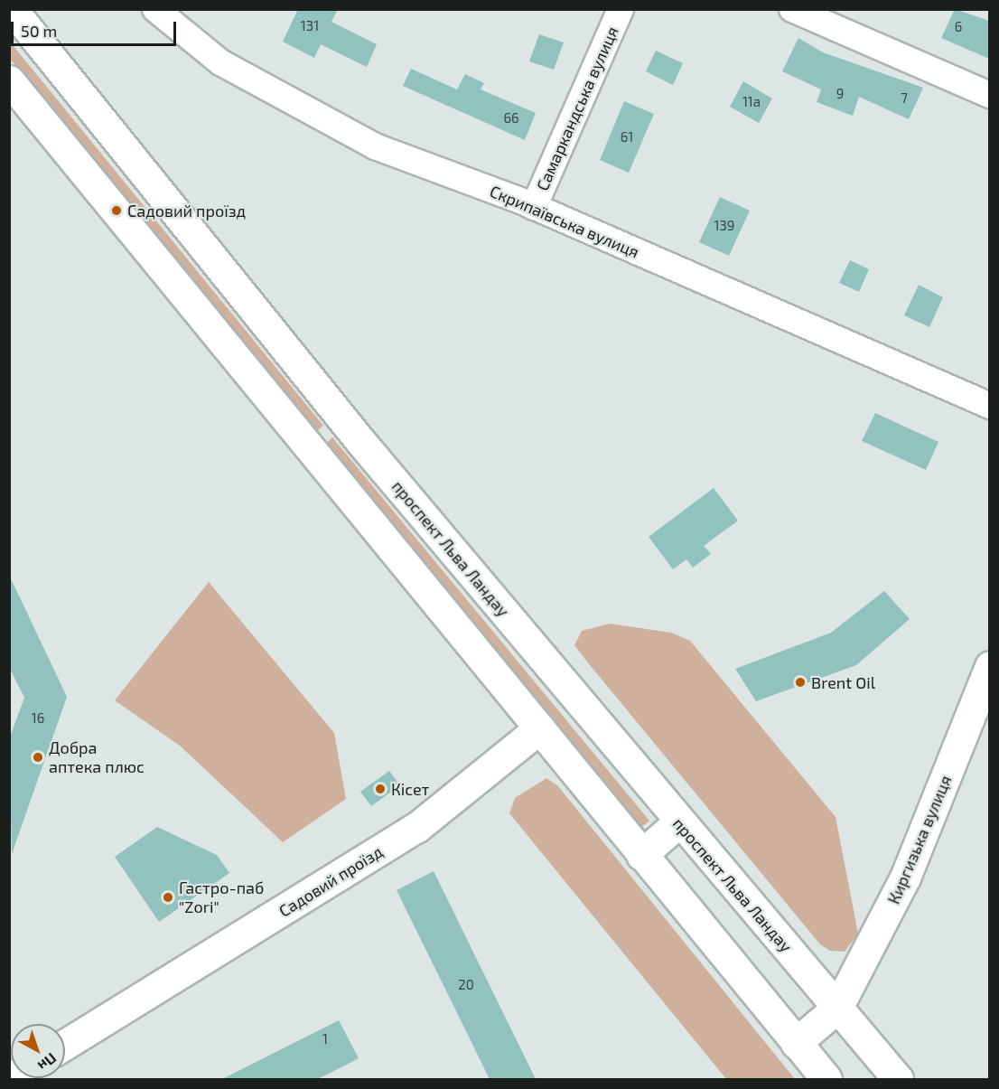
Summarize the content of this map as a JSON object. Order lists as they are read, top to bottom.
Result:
{
  "streets": {
    "main road": ["проспект Льва Ландау", "Киргизька вулиця", "Садовий проїзд"],
    "street": ["Самаркандська вулиця", "Скрипаївська вулиця"]
  },
  "crossings": [
    ["Самаркандська вулиця", "Скрипаївська вулиця"],
    ["проспект Льва Ландау", "Киргизька вулиця"]
  ],
  "places": [
    "Садовий проїзд",
    "Brent Oil",
    "Добра аптека плюс",
    "Кісет",
    "Гастро-паб \"Zori\""
  ],
  "house_numbers": [
    "131",
    "6",
    "9",
    "7",
    "11а",
    "66",
    "61",
    "139",
    "16",
    "20",
    "1"
  ],
  "scale_bar": "50 m",
  "north": "bottom right"
}
